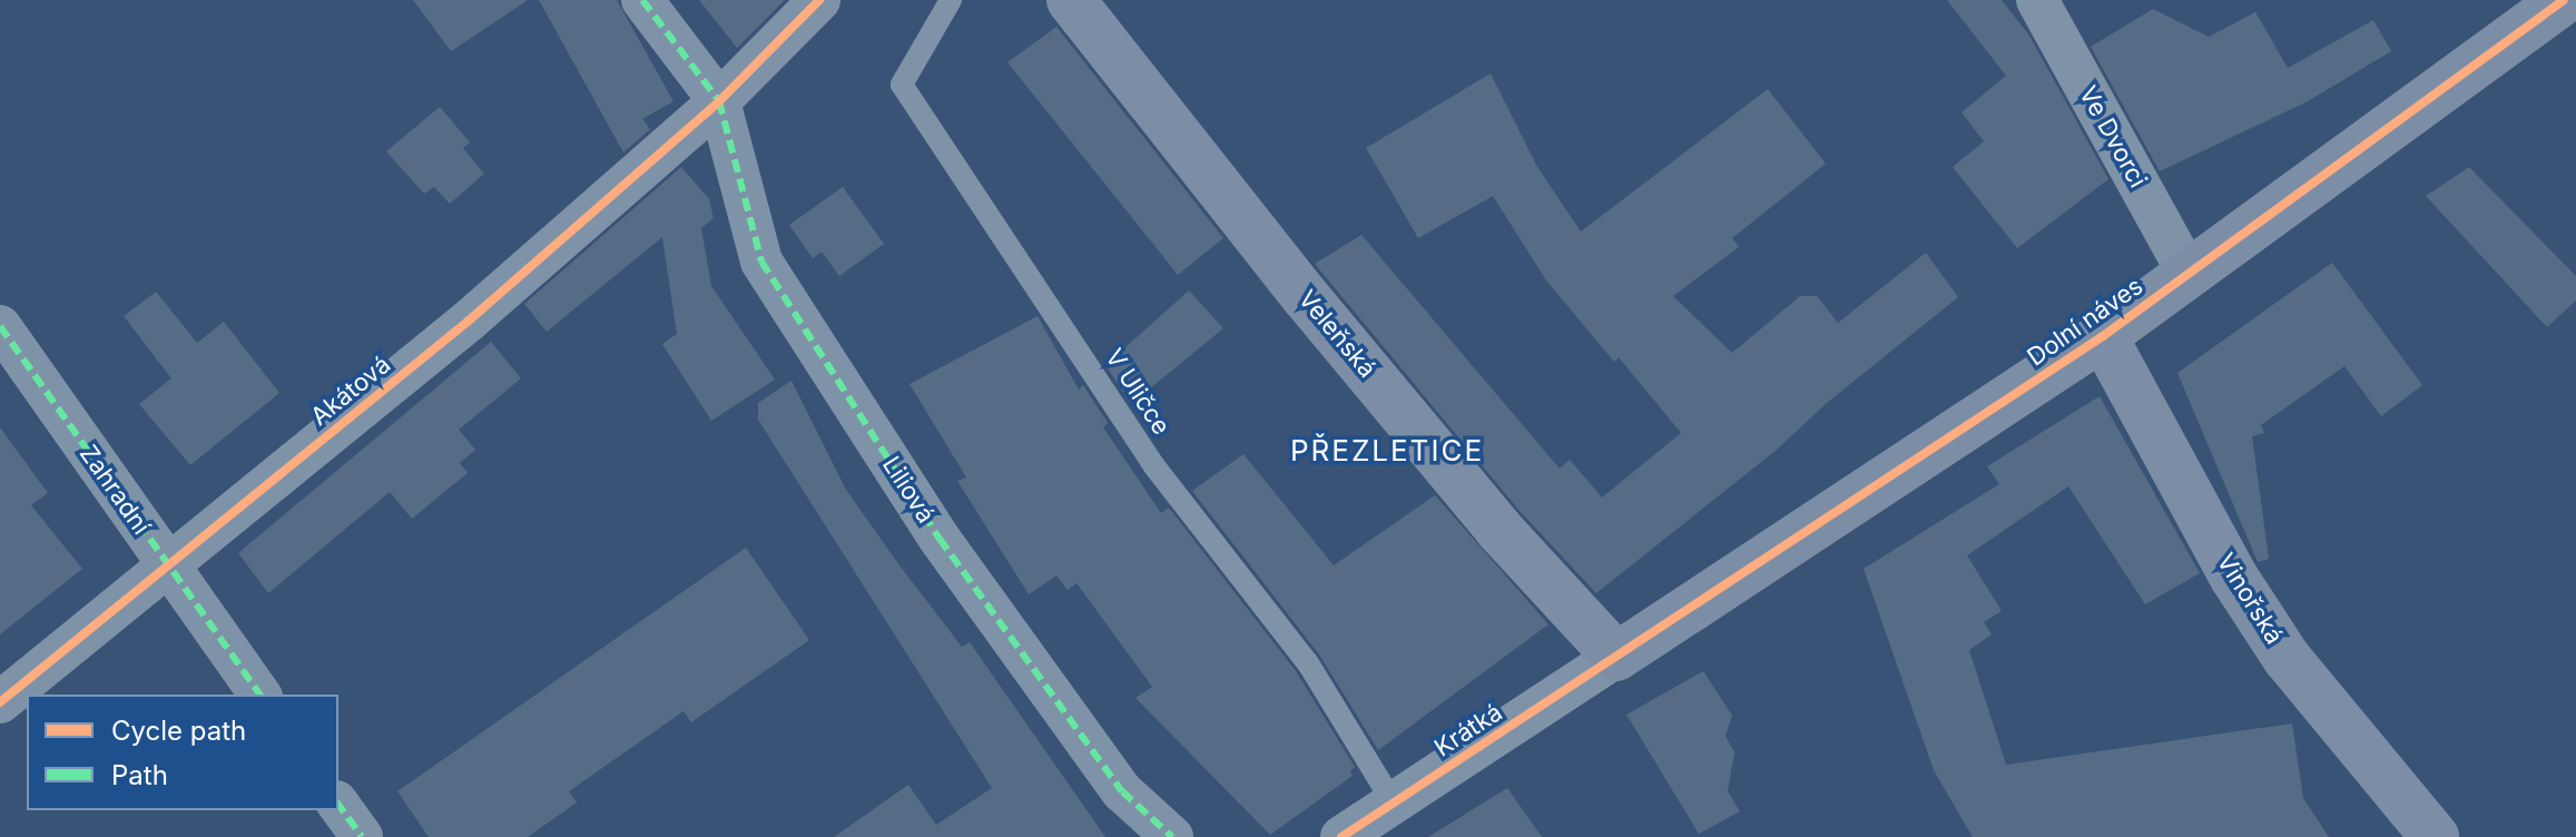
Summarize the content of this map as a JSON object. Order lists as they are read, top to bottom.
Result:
{
  "streets": {
    "street": [
      "Ve Dvorci",
      "Dolní náves",
      "Veleňská",
      "Akátová",
      "Zahradní",
      "Liliová",
      "Vinořská",
      "Krátká"
    ],
    "lane": ["V Uličce"]
  },
  "crossings": [
    ["Ve Dvorci", "Dolní náves"],
    ["Dolní náves", "Veleňská"],
    ["Dolní náves", "Vinořská"],
    ["Dolní náves", "Krátká"],
    ["Veleňská", "Krátká"],
    ["Akátová", "Zahradní"],
    ["Akátová", "Liliová"],
    ["V Uličce", "Krátká"]
  ],
  "districts": ["PŘEZLETICE"],
  "legend": ["Cycle path", "Path"]
}
